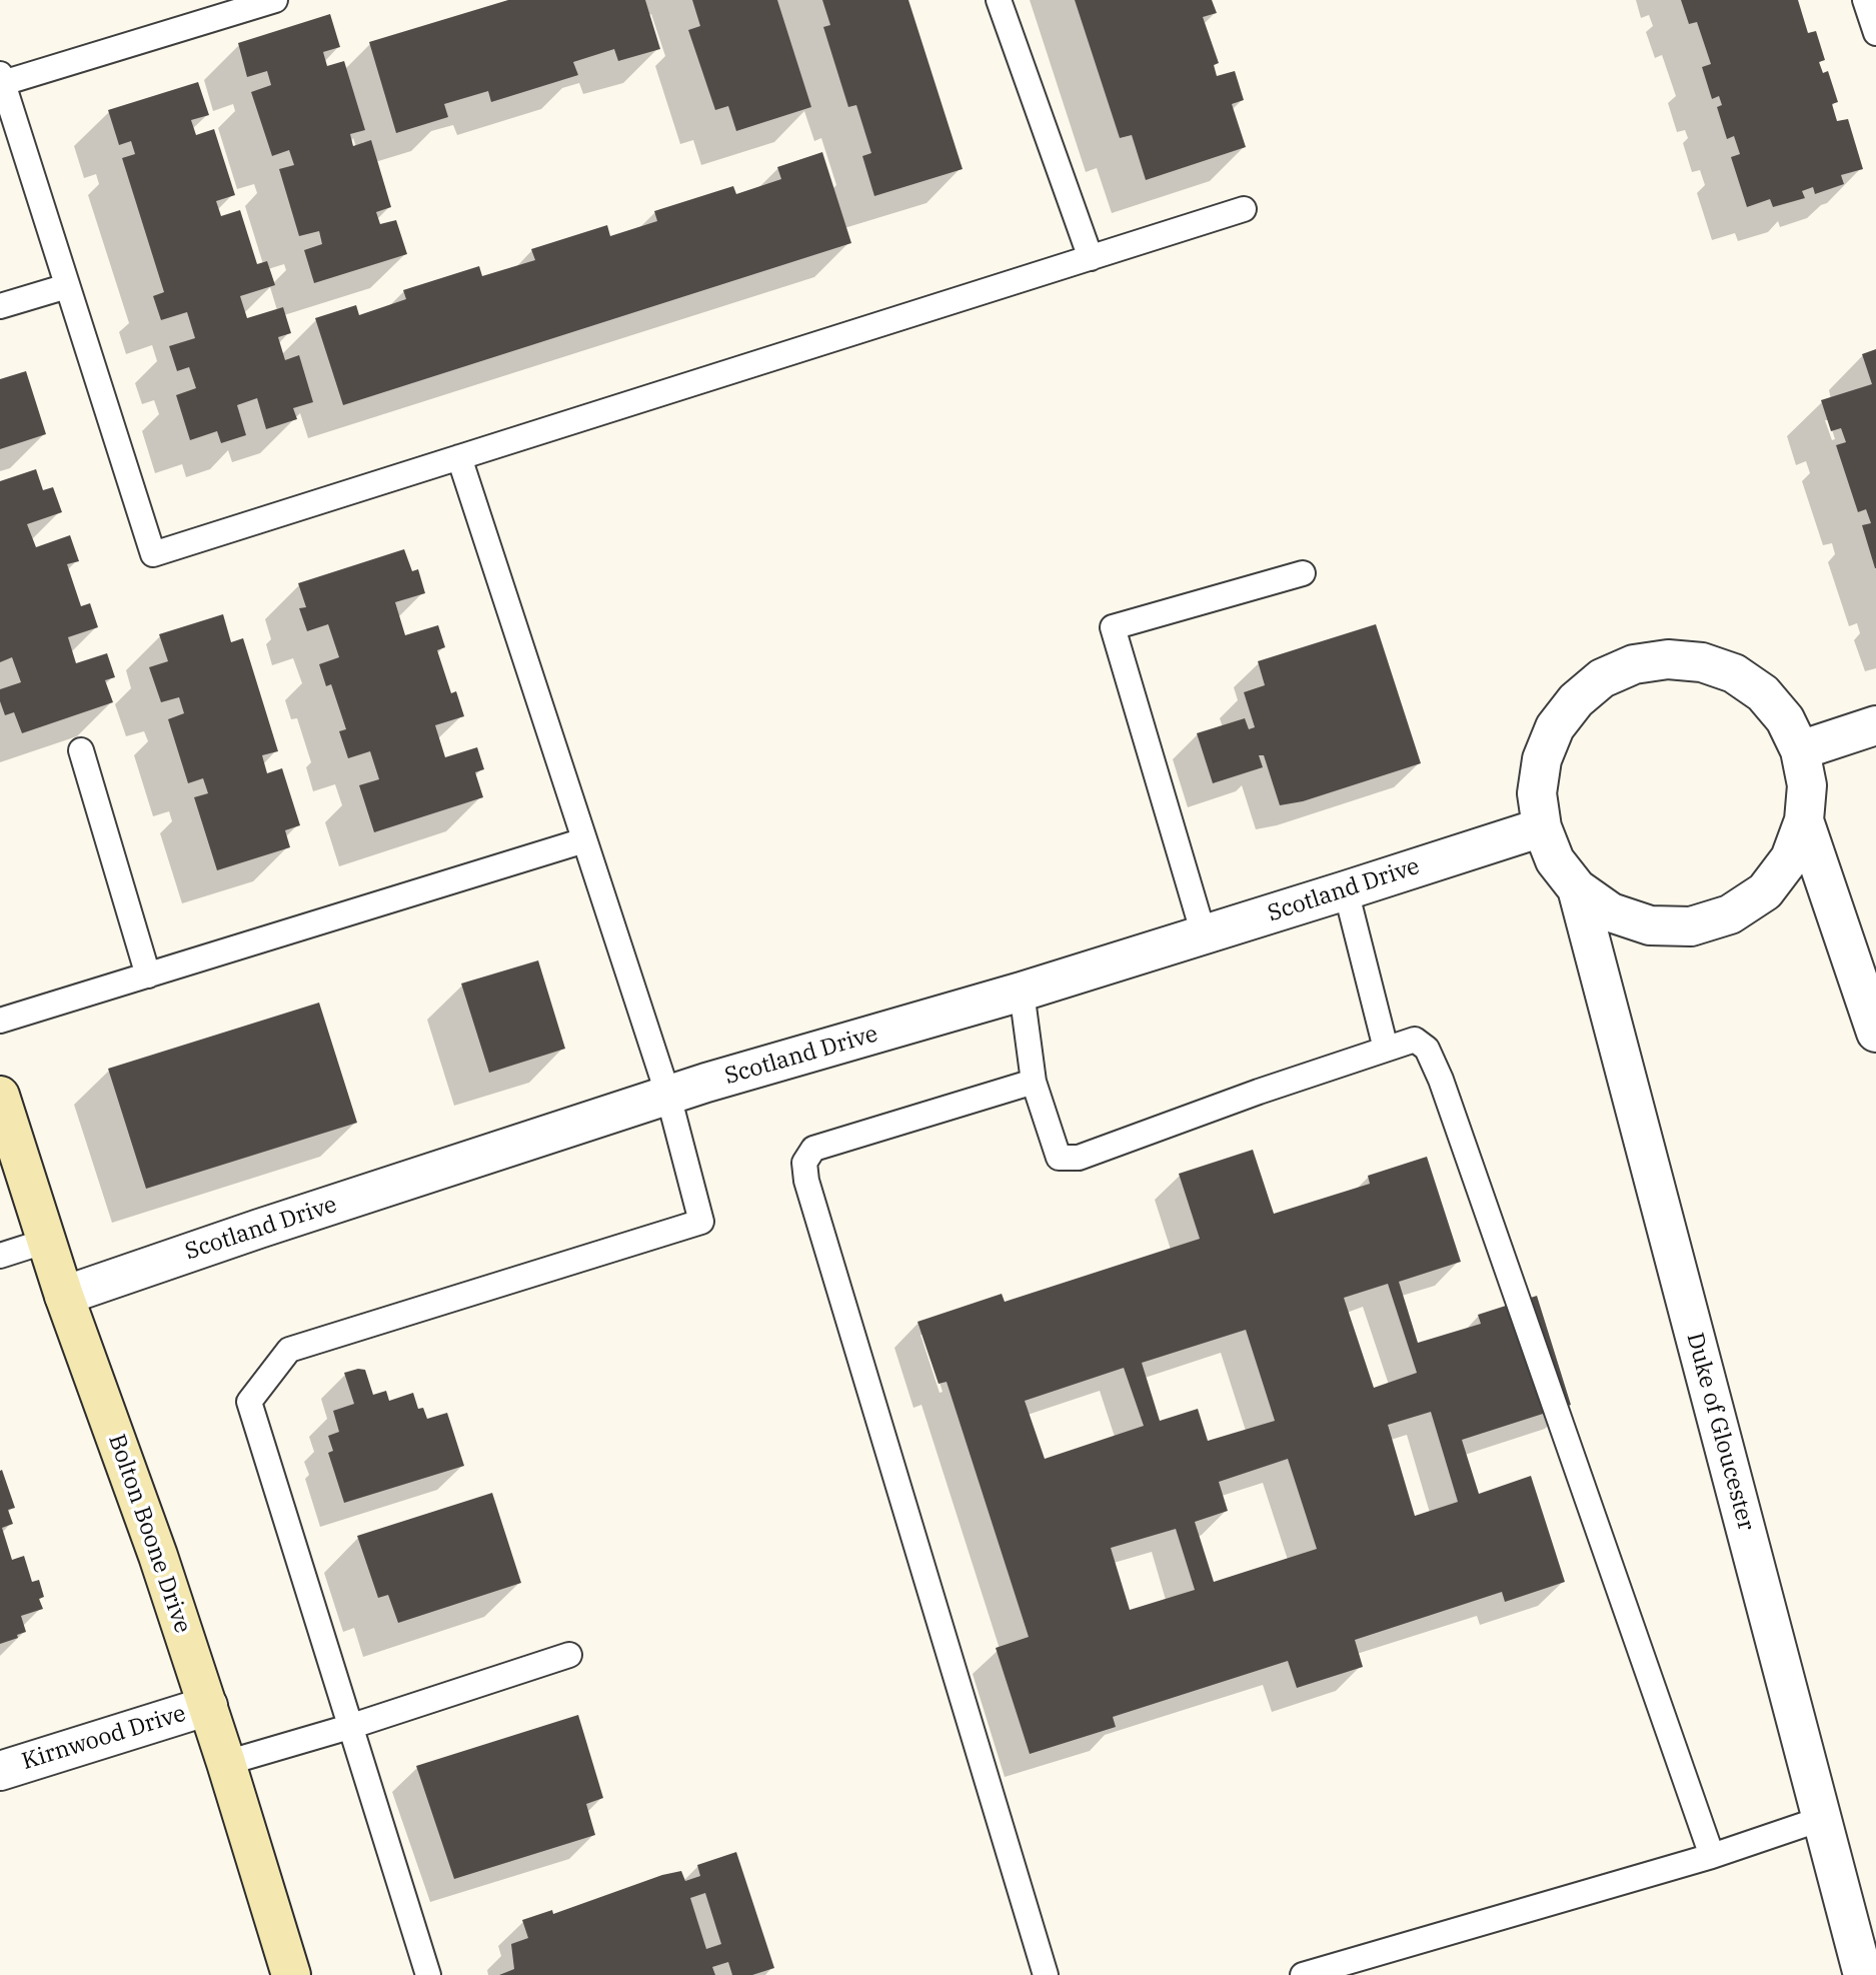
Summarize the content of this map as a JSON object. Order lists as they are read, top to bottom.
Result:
{
  "streets": {
    "street": [
      "Scotland Drive",
      "Duke of Gloucester",
      "Bolton Boone Drive",
      "Kirnwood Drive"
    ]
  },
  "crossings": [
    ["Scotland Drive", "Bolton Boone Drive"],
    ["Bolton Boone Drive", "Kirnwood Drive"]
  ]
}
